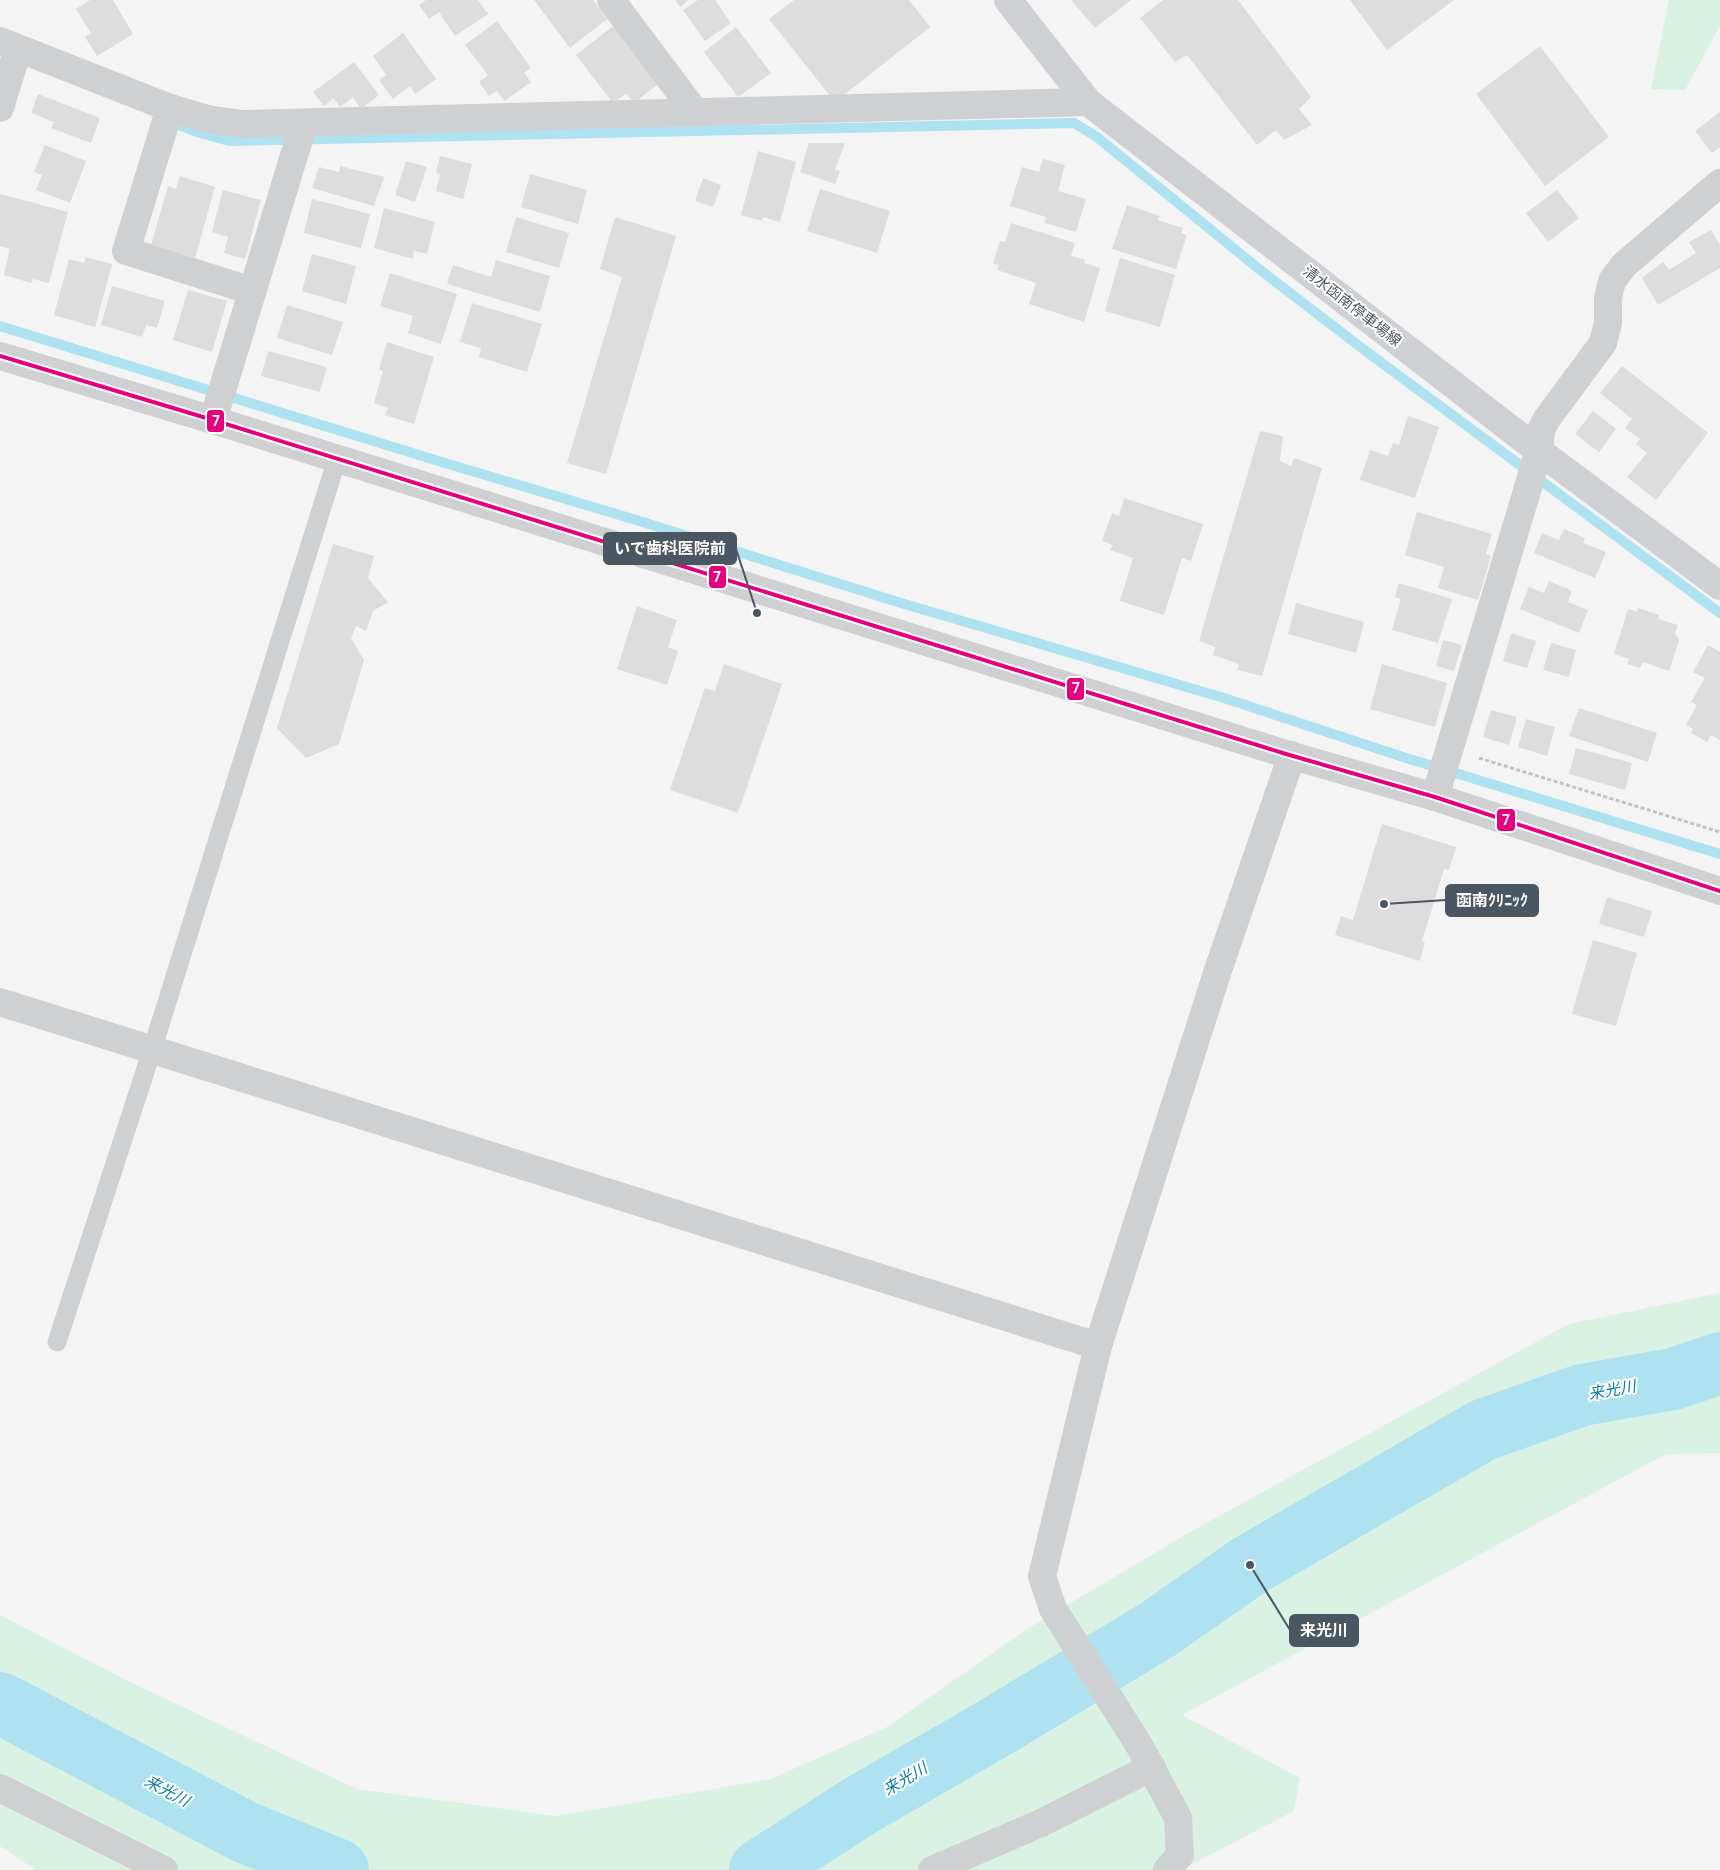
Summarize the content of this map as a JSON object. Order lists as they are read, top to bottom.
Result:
{
  "streets": {
    "main road": ["清水函南停車場線"]
  },
  "water": ["来光川"],
  "places": ["いで歯科医院前", "函南ｸﾘﾆｯｸ", "来光川"],
  "lines": ["transit line 7"]
}
